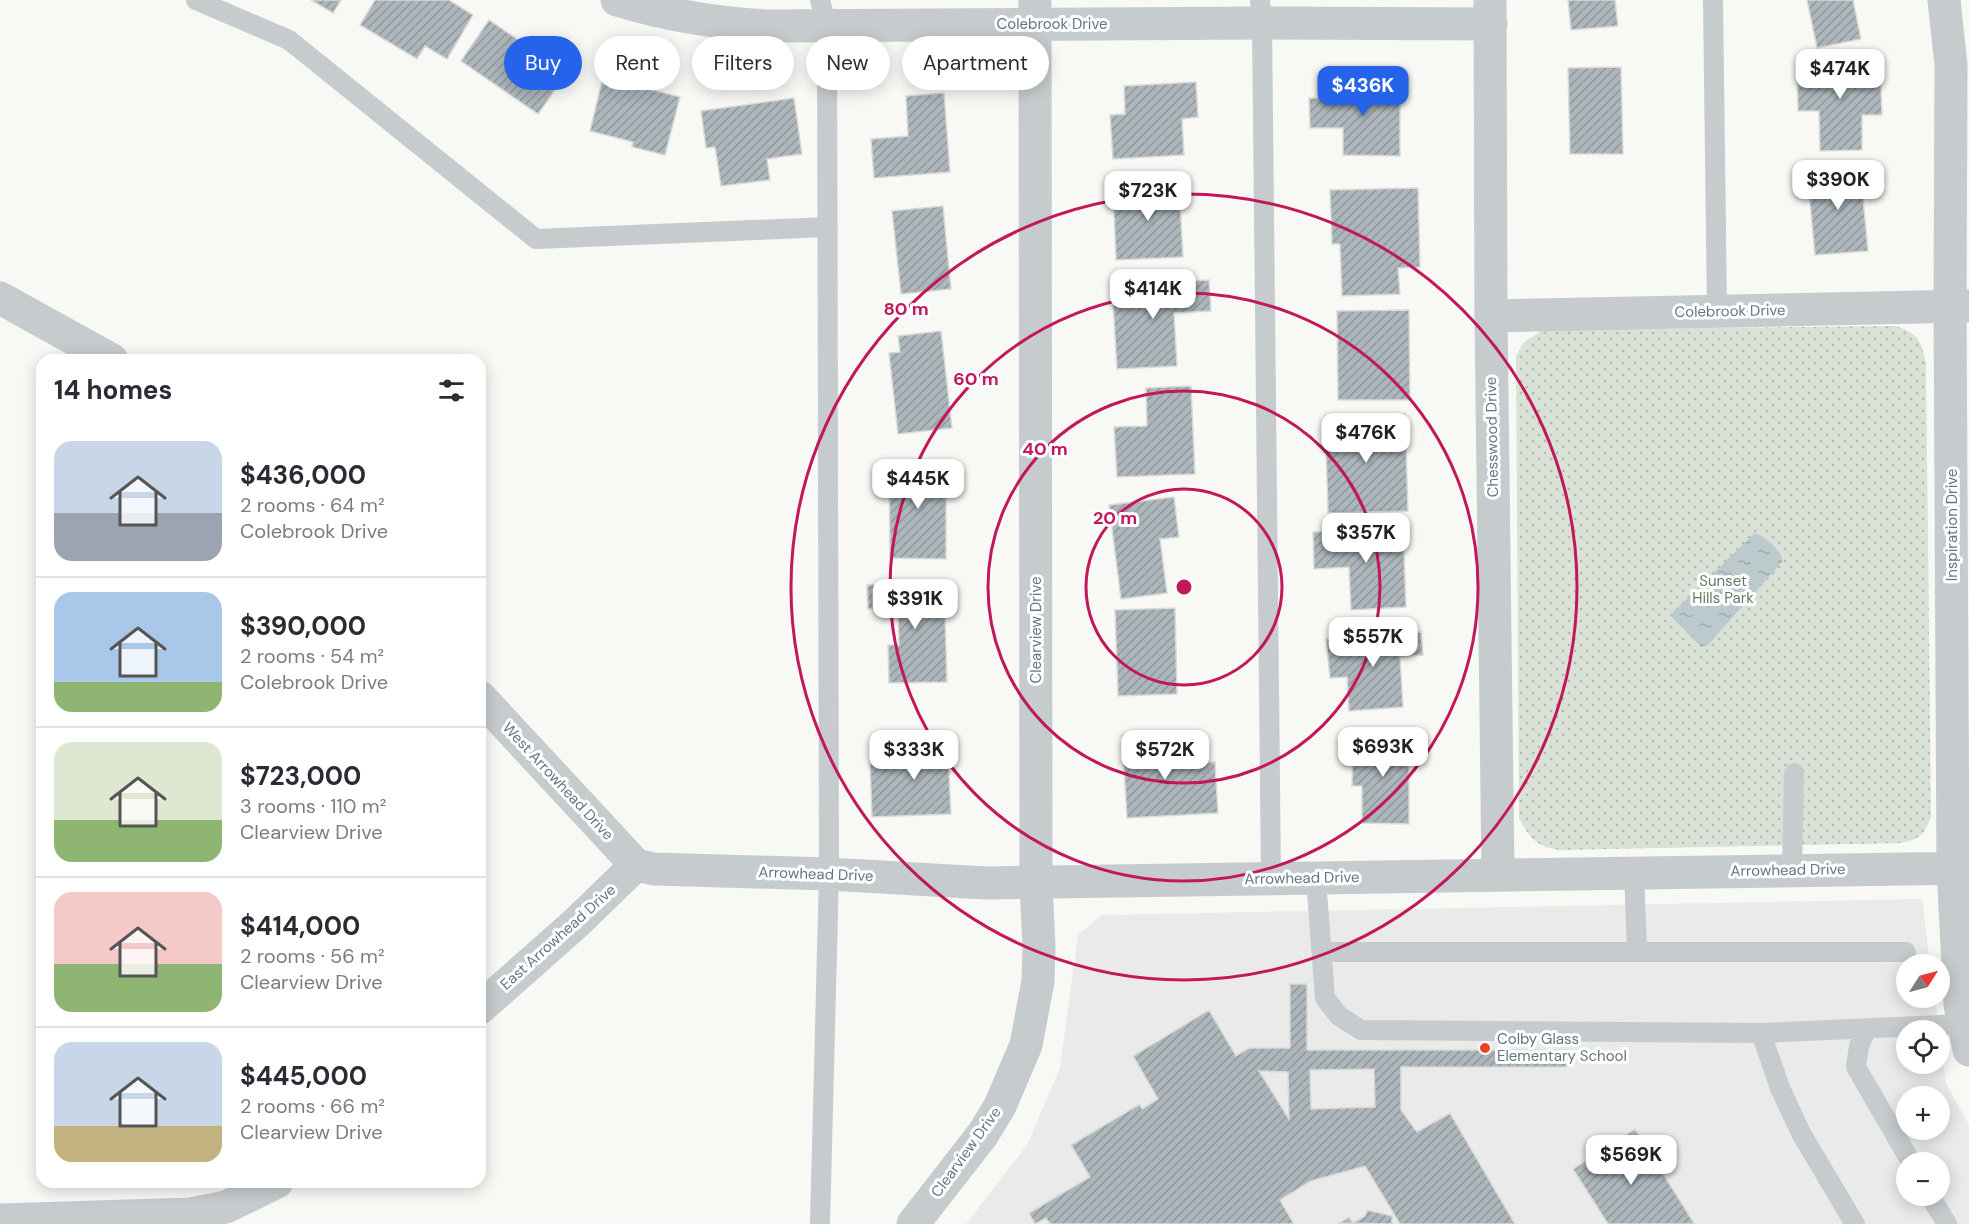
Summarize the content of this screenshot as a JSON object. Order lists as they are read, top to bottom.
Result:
{
  "streets": {
    "street": [
      "Colebrook Drive",
      "Chesswood Drive",
      "Inspiration Drive",
      "Clearview Drive",
      "West Arrowhead Drive",
      "Arrowhead Drive",
      "East Arrowhead Drive"
    ]
  },
  "crossings": [
    ["Colebrook Drive", "Chesswood Drive"],
    ["Colebrook Drive", "Inspiration Drive"],
    ["Colebrook Drive", "Clearview Drive"],
    ["Chesswood Drive", "Arrowhead Drive"],
    ["Inspiration Drive", "Arrowhead Drive"],
    ["Clearview Drive", "Arrowhead Drive"],
    ["West Arrowhead Drive", "Arrowhead Drive"],
    ["West Arrowhead Drive", "East Arrowhead Drive"],
    ["Arrowhead Drive", "East Arrowhead Drive"]
  ],
  "parks": ["Sunset Hills Park"],
  "places": ["Colby Glass Elementary School"],
  "north": "top right",
  "page": {
    "chip": [
      "Buy",
      "Rent",
      "Filters",
      "New",
      "Apartment"
    ],
    "price": [
      "$474K",
      "$436K",
      "$390K",
      "$723K",
      "$414K",
      "$476K",
      "$445K",
      "$357K",
      "$391K",
      "$557K",
      "$693K",
      "$333K",
      "$572K",
      "$569K"
    ],
    "heading": "14 homes",
    "list": [
      {
        "name": "$436,000",
        "note": "2 rooms · 64 m² · Colebrook Drive"
      },
      {
        "name": "$390,000",
        "note": "2 rooms · 54 m² · Colebrook Drive"
      },
      {
        "name": "$723,000",
        "note": "3 rooms · 110 m² · Clearview Drive"
      },
      {
        "name": "$414,000",
        "note": "2 rooms · 56 m² · Clearview Drive"
      },
      {
        "name": "$445,000",
        "note": "2 rooms · 66 m² · Clearview Drive"
      }
    ],
    "map_buttons": ["+", "−"]
  },
  "rings": [
    "80 m",
    "60 m",
    "40 m",
    "20 m"
  ]
}
